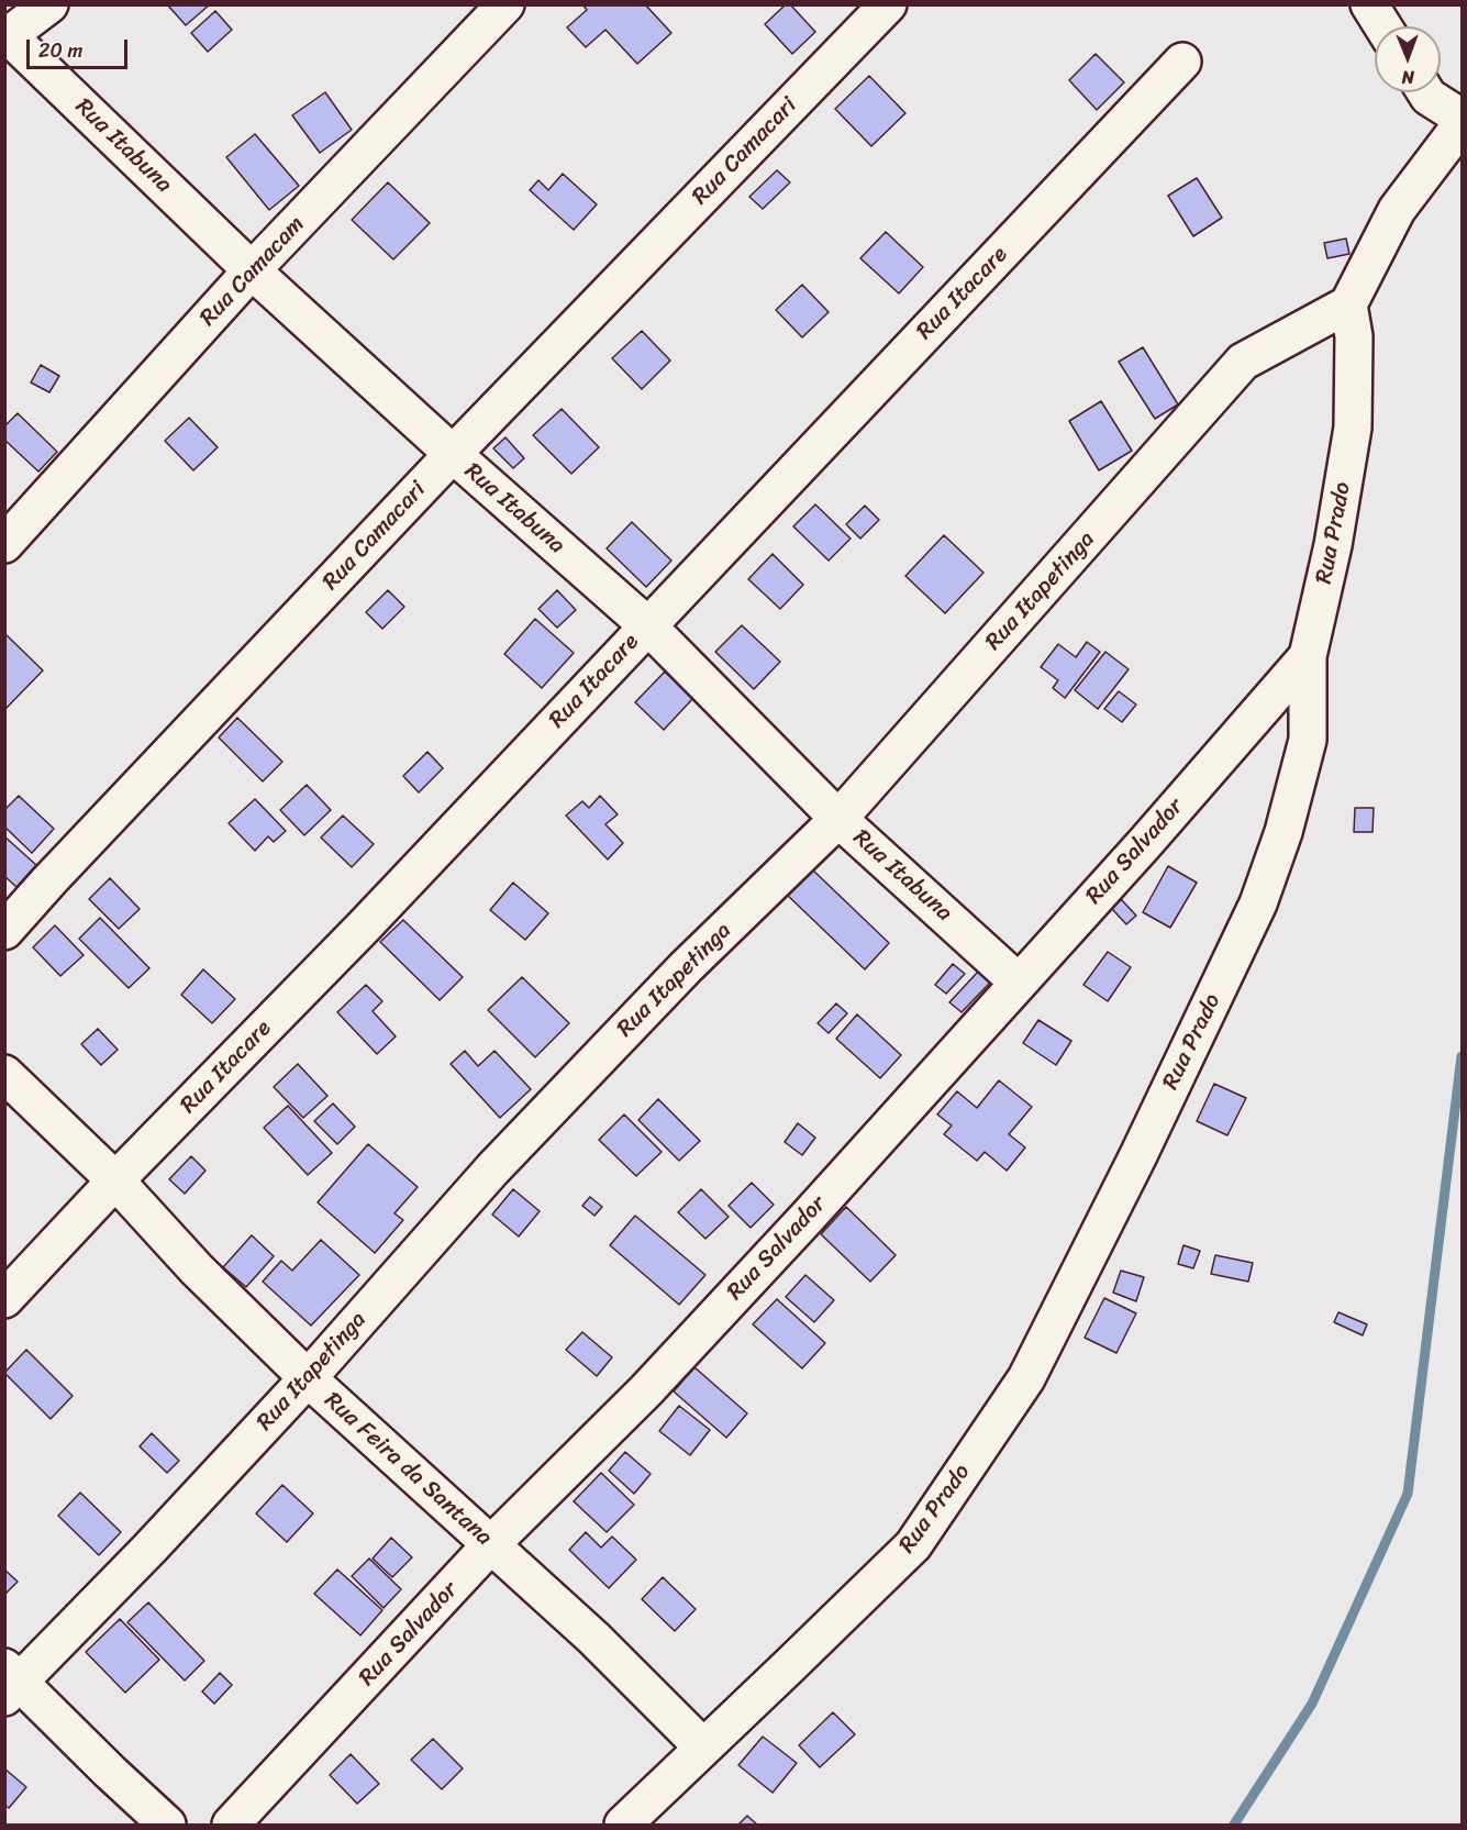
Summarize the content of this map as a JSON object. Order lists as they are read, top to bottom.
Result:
{
  "streets": {
    "street": [
      "Rua Itabuna",
      "Rua Camacari",
      "Rua Camacam",
      "Rua Itacare",
      "Rua Prado",
      "Rua Itapetinga",
      "Rua Salvador",
      "Rua Feira da Santana"
    ]
  },
  "crossings": [
    ["Rua Itabuna", "Rua Camacari"],
    ["Rua Itabuna", "Rua Camacam"],
    ["Rua Itabuna", "Rua Itacare"],
    ["Rua Itabuna", "Rua Itapetinga"],
    ["Rua Itabuna", "Rua Salvador"],
    ["Rua Itacare", "Rua Feira da Santana"],
    ["Rua Prado", "Rua Itapetinga"],
    ["Rua Prado", "Rua Salvador"],
    ["Rua Prado", "Rua Feira da Santana"],
    ["Rua Itapetinga", "Rua Feira da Santana"],
    ["Rua Salvador", "Rua Feira da Santana"]
  ],
  "scale_bar": "20 m",
  "north": "bottom"
}
